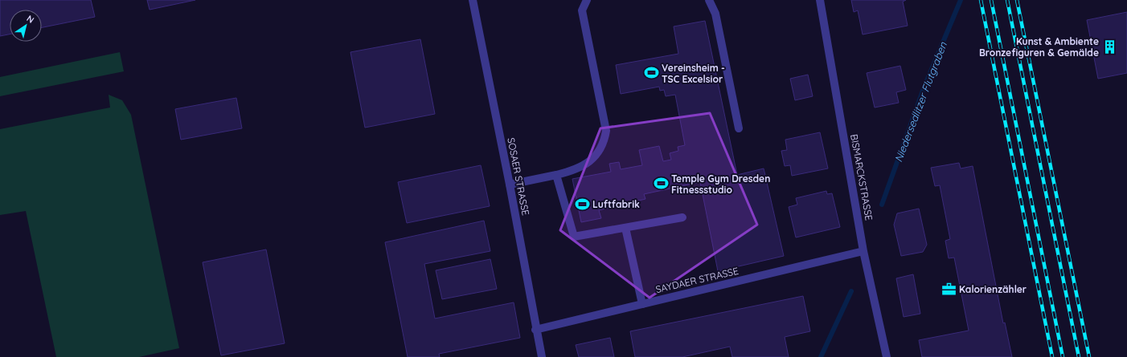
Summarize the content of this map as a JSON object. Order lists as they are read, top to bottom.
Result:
{
  "streets": {
    "street": ["SOSAER STRASSE", "BISMARCKSTRASSE", "SAYDAER STRASSE"]
  },
  "crossings": [
    ["SOSAER STRASSE", "SAYDAER STRASSE"],
    ["BISMARCKSTRASSE", "SAYDAER STRASSE"]
  ],
  "water": ["Niedersedlitzer Flutgraben"],
  "places": {
    "building": ["Kunst & Ambiente Bronzefiguren & Gemälde"],
    "sports": ["Vereinsheim - TSC Excelsior", "Temple Gym Dresden Fitnessstudio", "Luftfabrik"],
    "office": ["Kalorienzähler"]
  },
  "north": "top right"
}
